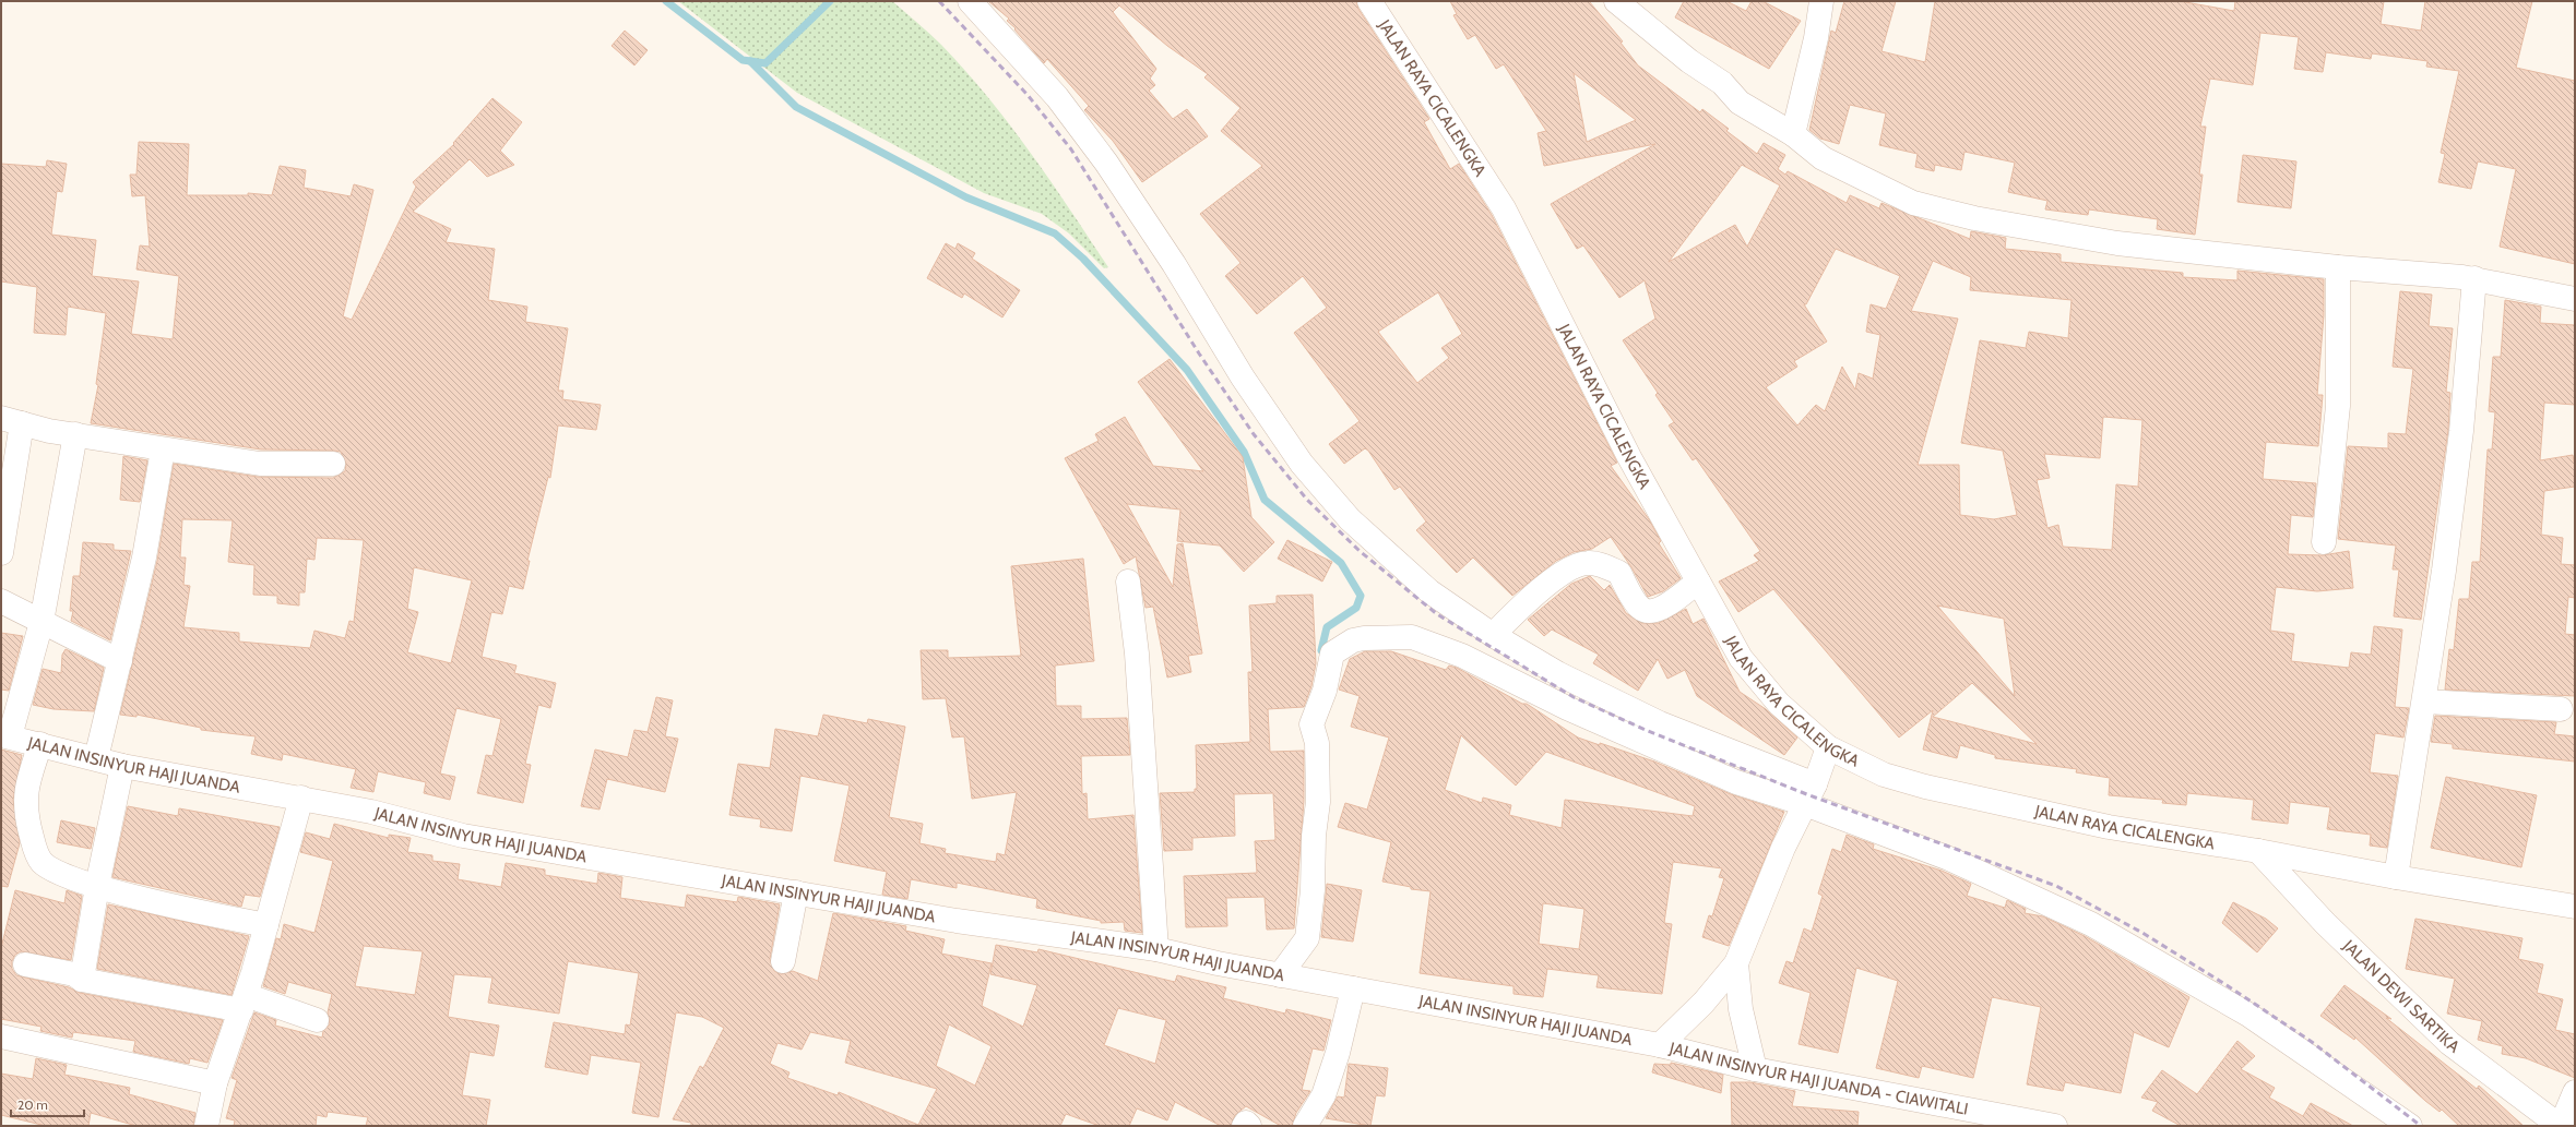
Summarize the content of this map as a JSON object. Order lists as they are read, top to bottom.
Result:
{
  "streets": {
    "street": [
      "JALAN RAYA CICALENGKA",
      "JALAN INSINYUR HAJI JUANDA",
      "JALAN DEWI SARTIKA",
      "JALAN INSINYUR HAJI JUANDA - CIAWITALI"
    ]
  },
  "crossings": [
    ["JALAN RAYA CICALENGKA", "JALAN DEWI SARTIKA"],
    ["JALAN INSINYUR HAJI JUANDA", "JALAN INSINYUR HAJI JUANDA - CIAWITALI"]
  ],
  "scale_bar": "20 m"
}
